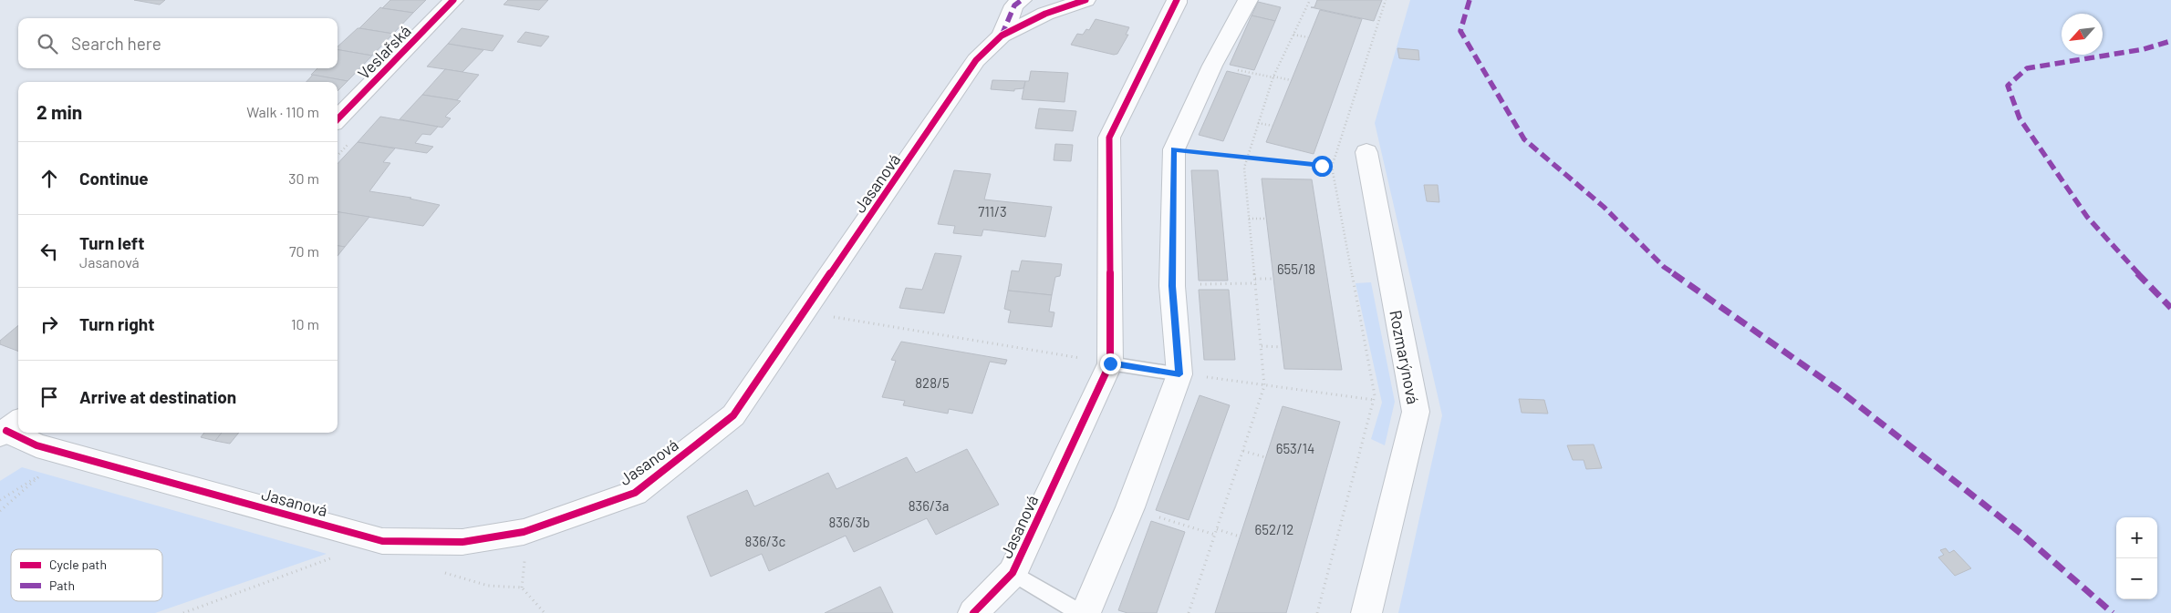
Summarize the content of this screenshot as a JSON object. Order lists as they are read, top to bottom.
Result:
{
  "streets": {
    "street": ["Veslařská", "Jasanová", "Rozmarýnová"]
  },
  "house_numbers": [
    "711/3",
    "655/18",
    "828/5",
    "653/14",
    "836/3a",
    "836/3b",
    "652/12",
    "836/3c"
  ],
  "legend": ["Cycle path", "Path"],
  "north": "bottom left",
  "page": {
    "search": "Search here",
    "heading": ["2 min", "Walk · 110 m"],
    "list": [
      ["Continue", "30 m"],
      ["Turn left", "Jasanová", "70 m"],
      ["Turn right", "10 m"],
      "Arrive at destination"
    ],
    "map_buttons": ["+", "−"]
  }
}
